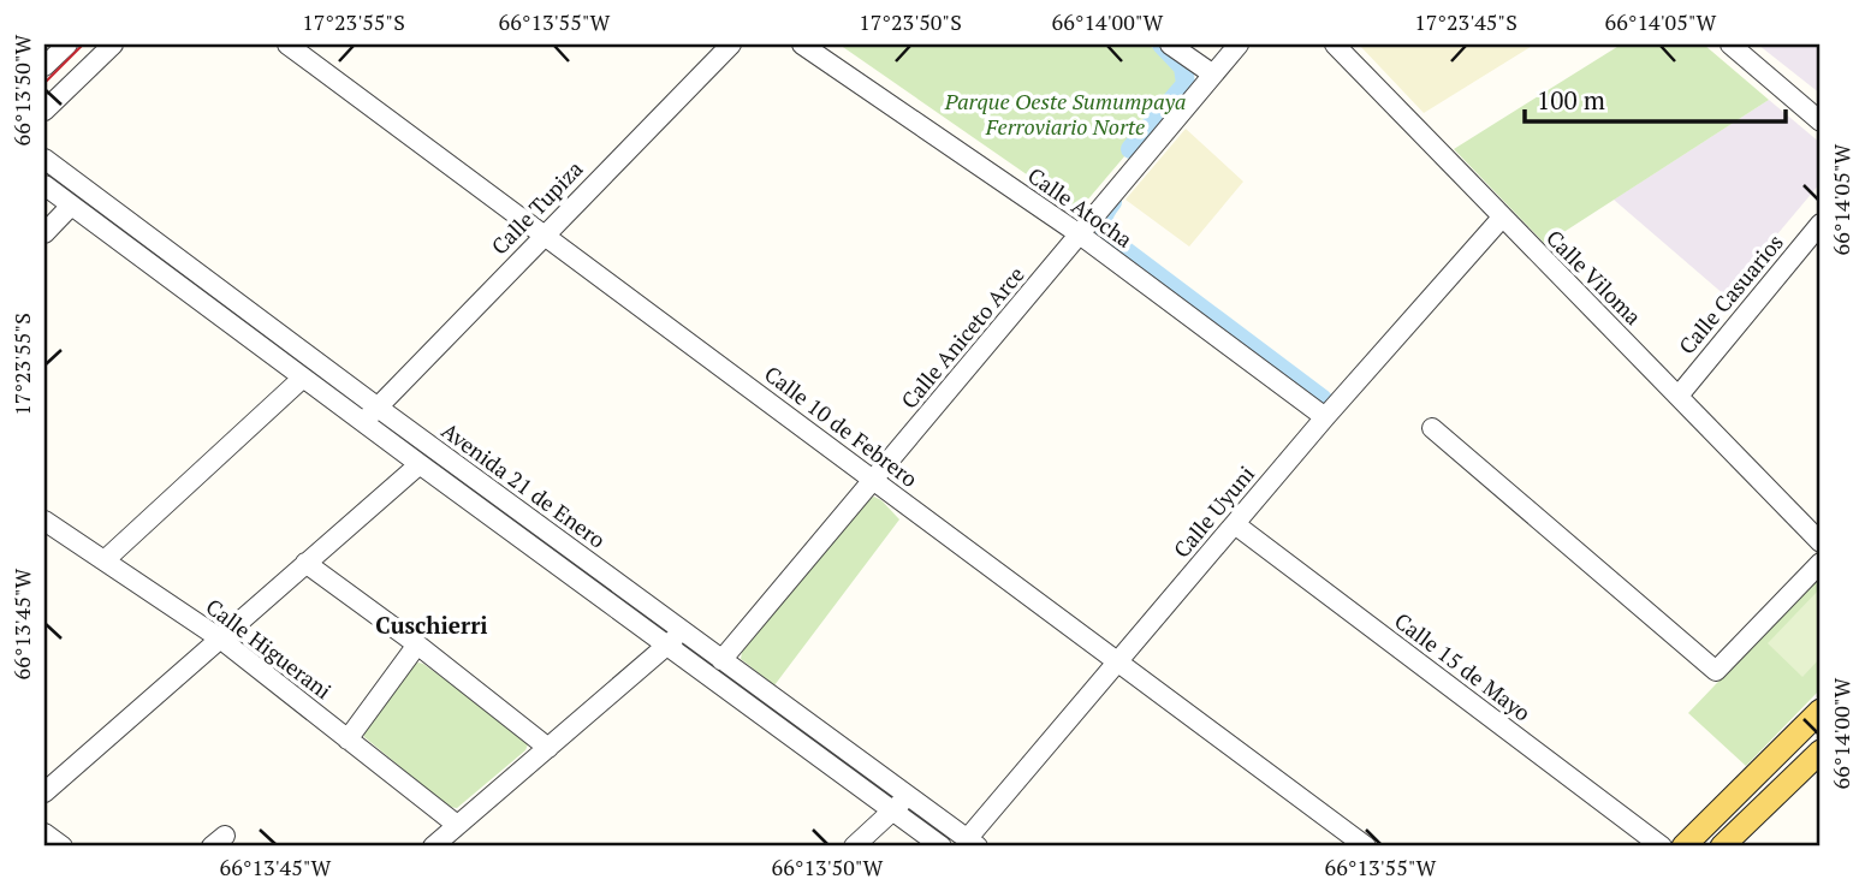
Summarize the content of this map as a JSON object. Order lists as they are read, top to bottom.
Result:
{
  "streets": {
    "street": [
      "Calle Tupiza",
      "Calle Atocha",
      "Calle Viloma",
      "Calle Casuarios",
      "Calle Aniceto Arce",
      "Calle 10 de Febrero",
      "Avenida 21 de Enero",
      "Calle Uyuni",
      "Calle Higuerani",
      "Calle 15 de Mayo"
    ]
  },
  "crossings": [
    ["Calle Tupiza", "Calle 10 de Febrero"],
    ["Calle Tupiza", "Avenida 21 de Enero"],
    ["Calle Atocha", "Calle Aniceto Arce"],
    ["Calle Atocha", "Calle Uyuni"],
    ["Calle Viloma", "Calle Casuarios"],
    ["Calle Viloma", "Calle Uyuni"],
    ["Calle Aniceto Arce", "Calle 10 de Febrero"],
    ["Calle Aniceto Arce", "Avenida 21 de Enero"],
    ["Calle 10 de Febrero", "Calle Uyuni"],
    ["Avenida 21 de Enero", "Calle Uyuni"],
    ["Calle Uyuni", "Calle 15 de Mayo"]
  ],
  "districts": ["Cuschierri"],
  "parks": ["Parque Oeste Sumumpaya Ferroviario Norte"],
  "scale_bar": "100 m",
  "coordinates": [
    "17°23'55\"S",
    "66°13'55\"W",
    "17°23'50\"S",
    "66°14'00\"W",
    "17°23'45\"S",
    "66°14'05\"W",
    "66°13'50\"W",
    "66°13'45\"W"
  ]
}
